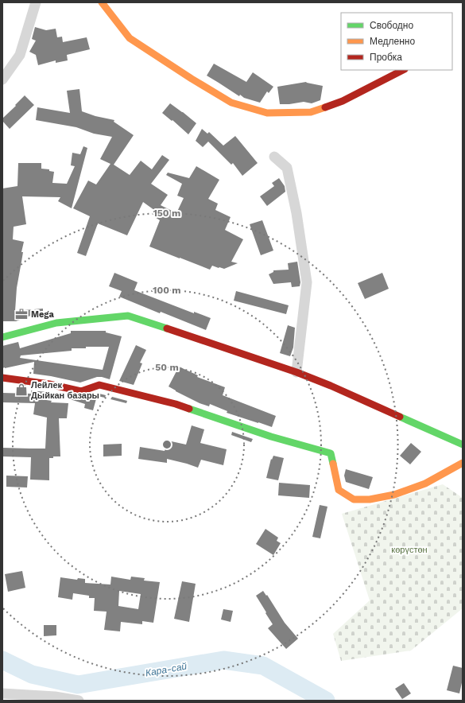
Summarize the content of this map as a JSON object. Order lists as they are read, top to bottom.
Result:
{
  "water": ["Кара-сай"],
  "parks": ["көрүстөн"],
  "places": {
    "office": ["Mega"],
    "shop": ["Лейлек Дыйкан базары"]
  },
  "legend": ["Свободно", "Медленно", "Пробка"],
  "rings": ["150 m", "100 m", "50 m"]
}
